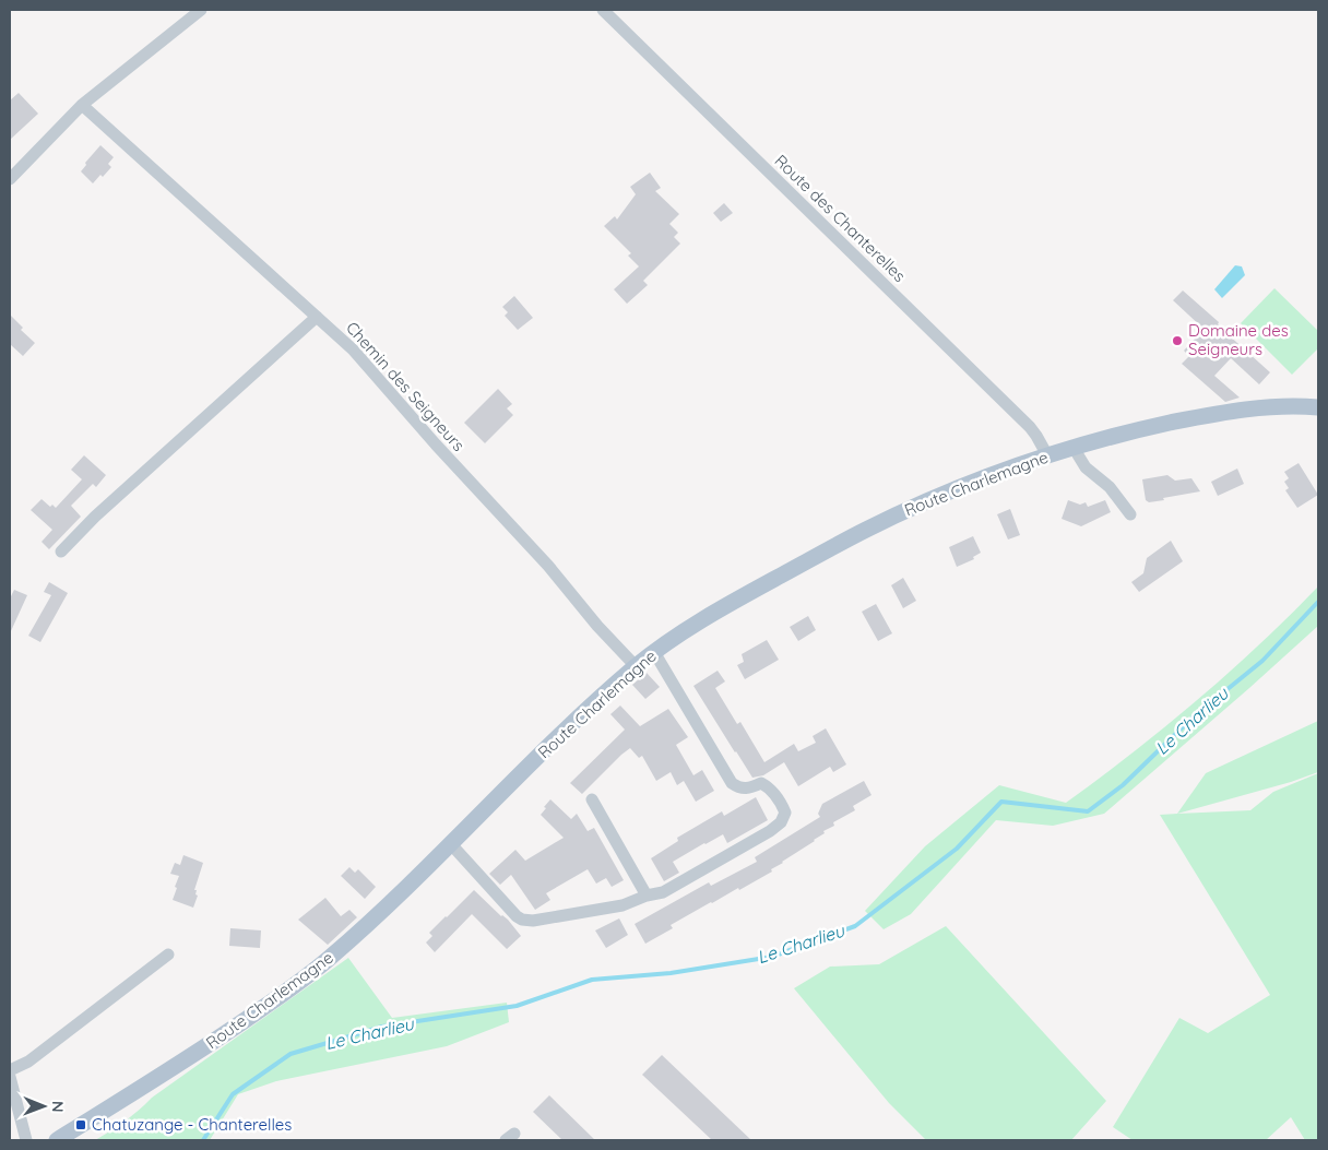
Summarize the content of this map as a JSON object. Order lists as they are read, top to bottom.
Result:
{
  "streets": {
    "main road": ["Route Charlemagne"],
    "street": ["Route des Chanterelles", "Chemin des Seigneurs"]
  },
  "crossings": [
    ["Route des Chanterelles", "Route Charlemagne"],
    ["Chemin des Seigneurs", "Route Charlemagne"]
  ],
  "water": ["Le Charlieu"],
  "places": {
    "other": ["Domaine des Seigneurs"],
    "transit": ["Chatuzange - Chanterelles"]
  },
  "north": "right"
}
